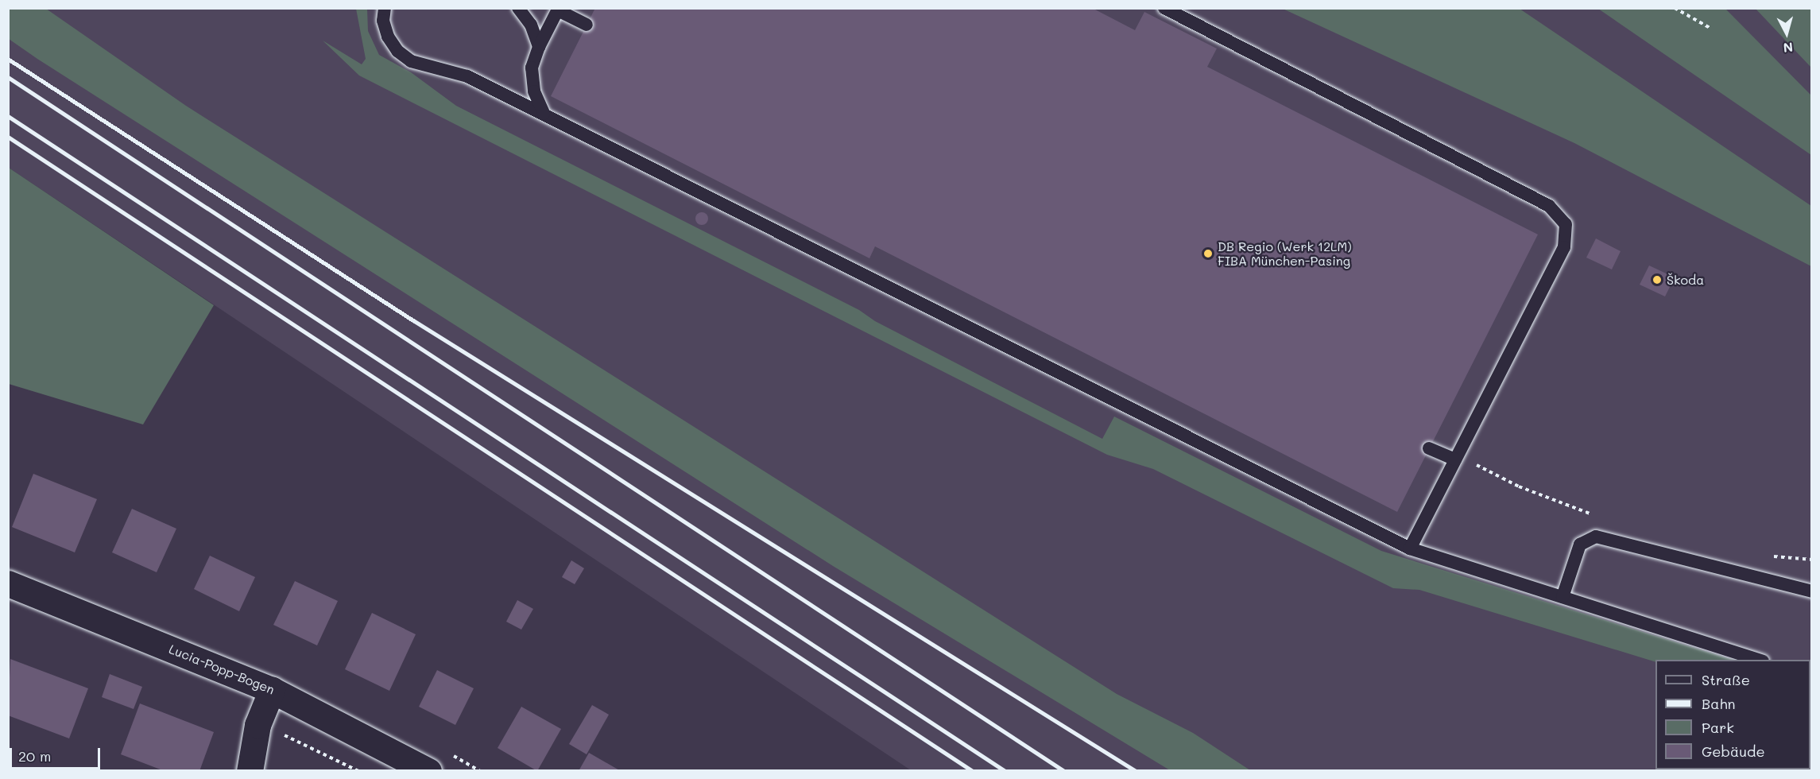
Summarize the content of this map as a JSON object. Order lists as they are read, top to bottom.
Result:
{
  "streets": {
    "street": ["Lucia-Popp-Bogen"]
  },
  "places": ["DB Regio (Werk 12LM) FIBA München-Pasing", "Škoda"],
  "legend": [
    "Straße",
    "Bahn",
    "Park",
    "Gebäude"
  ],
  "scale_bar": "20 m",
  "north": "bottom"
}
